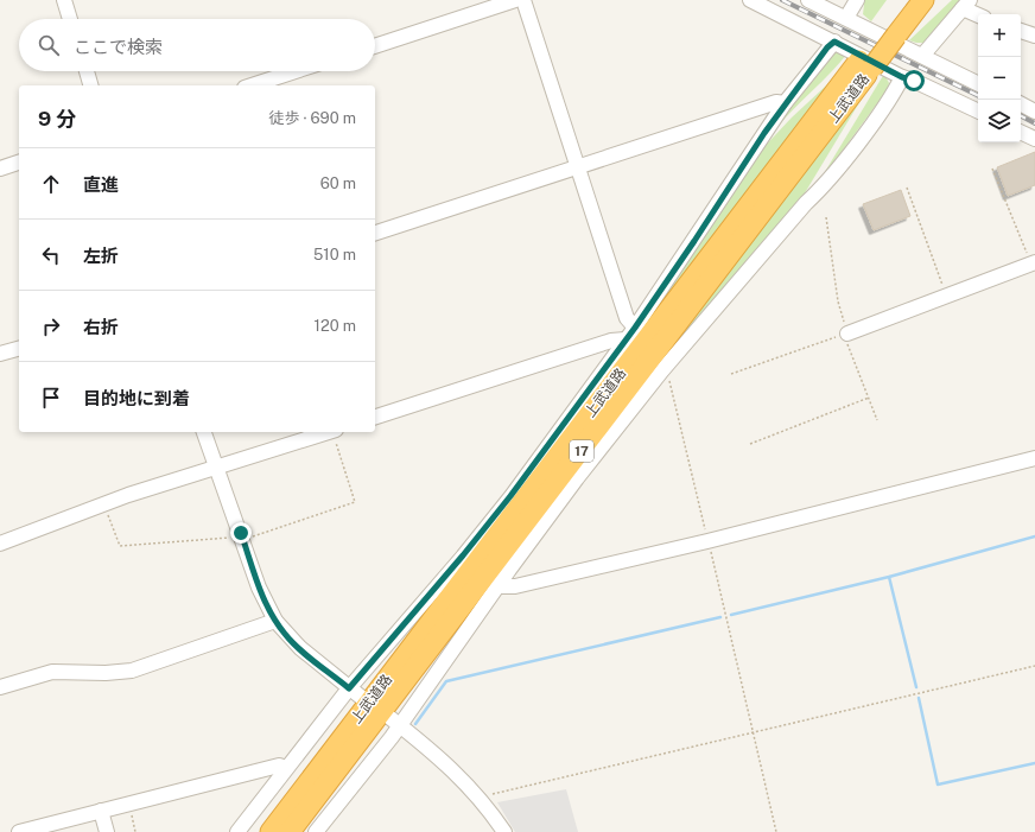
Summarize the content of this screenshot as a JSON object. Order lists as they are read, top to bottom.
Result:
{
  "streets": {
    "highway": ["上武道路", "17"]
  },
  "page": {
    "map_buttons": ["+", "−"],
    "search": "ここで検索",
    "heading": ["9 分", "徒歩 · 690 m"],
    "list": [
      ["直進", "60 m"],
      ["左折", "510 m"],
      ["右折", "120 m"],
      "目的地に到着"
    ]
  }
}
